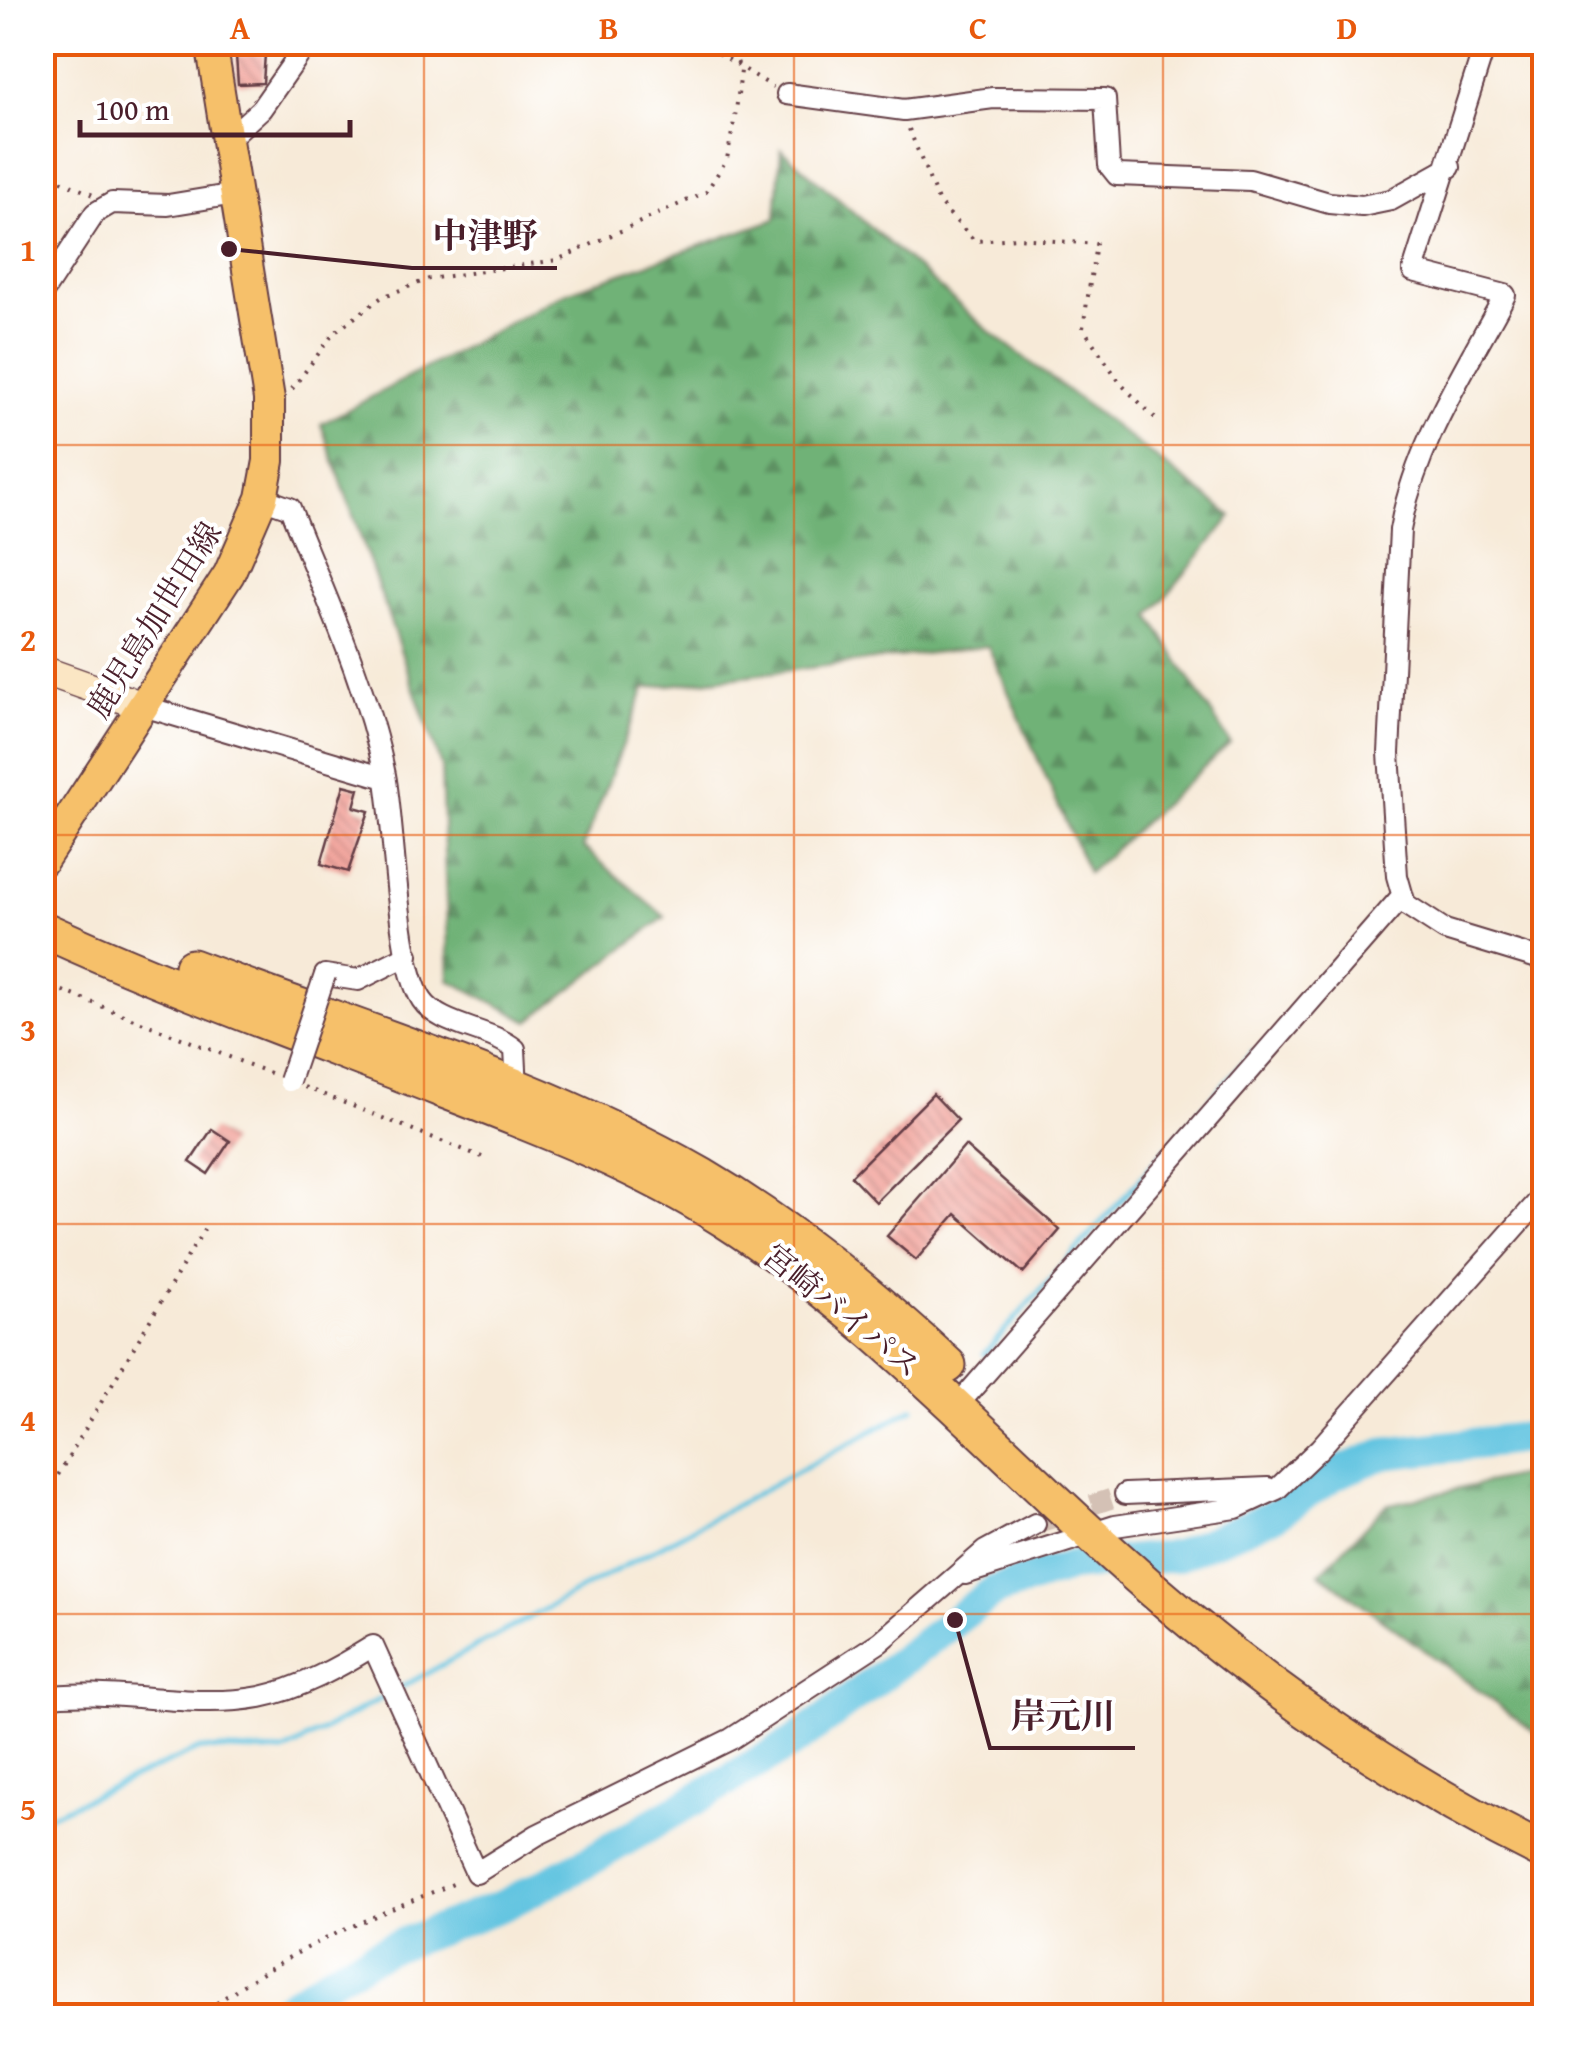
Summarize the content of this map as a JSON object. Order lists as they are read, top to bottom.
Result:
{
  "streets": {
    "highway": ["宮崎バイパス"],
    "main road": ["鹿児島加世田線"]
  },
  "places": ["中津野", "岸元川"],
  "scale_bar": "100 m",
  "grid": {
    "columns": [
      "A",
      "B",
      "C",
      "D"
    ],
    "rows": [
      "1",
      "2",
      "3",
      "4",
      "5"
    ]
  }
}
